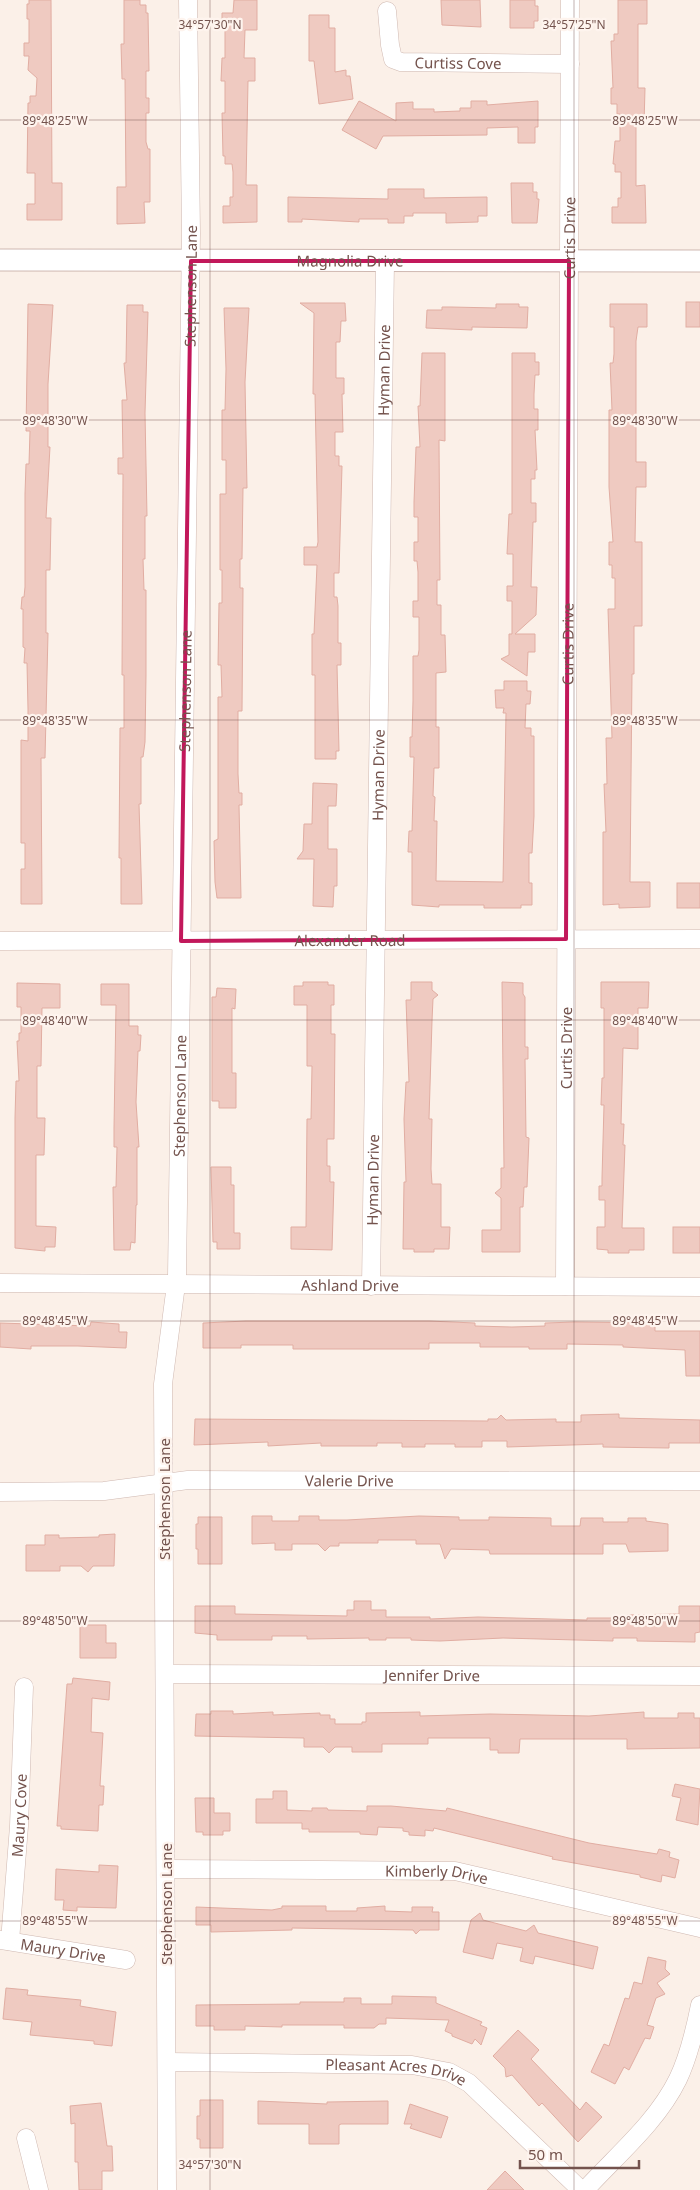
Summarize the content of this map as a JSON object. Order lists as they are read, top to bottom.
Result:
{
  "streets": {
    "street": [
      "Curtiss Cove",
      "Curtis Drive",
      "Magnolia Drive",
      "Stephenson Lane",
      "Hyman Drive",
      "Alexander Road",
      "Ashland Drive",
      "Valerie Drive",
      "Jennifer Drive",
      "Maury Cove",
      "Kimberly Drive",
      "Maury Drive",
      "Pleasant Acres Drive"
    ]
  },
  "crossings": [
    ["Curtiss Cove", "Curtis Drive"],
    ["Curtis Drive", "Magnolia Drive"],
    ["Curtis Drive", "Alexander Road"],
    ["Curtis Drive", "Ashland Drive"],
    ["Magnolia Drive", "Stephenson Lane"],
    ["Magnolia Drive", "Hyman Drive"],
    ["Stephenson Lane", "Alexander Road"],
    ["Stephenson Lane", "Ashland Drive"],
    ["Stephenson Lane", "Valerie Drive"],
    ["Stephenson Lane", "Jennifer Drive"],
    ["Stephenson Lane", "Kimberly Drive"],
    ["Stephenson Lane", "Pleasant Acres Drive"],
    ["Hyman Drive", "Alexander Road"],
    ["Hyman Drive", "Ashland Drive"],
    ["Maury Cove", "Maury Drive"]
  ],
  "scale_bar": "50 m",
  "coordinates": [
    "34°57'30\"N",
    "34°57'25\"N",
    "89°48'25\"W",
    "89°48'30\"W",
    "89°48'35\"W",
    "89°48'40\"W",
    "89°48'45\"W",
    "89°48'50\"W",
    "89°48'55\"W"
  ]
}
